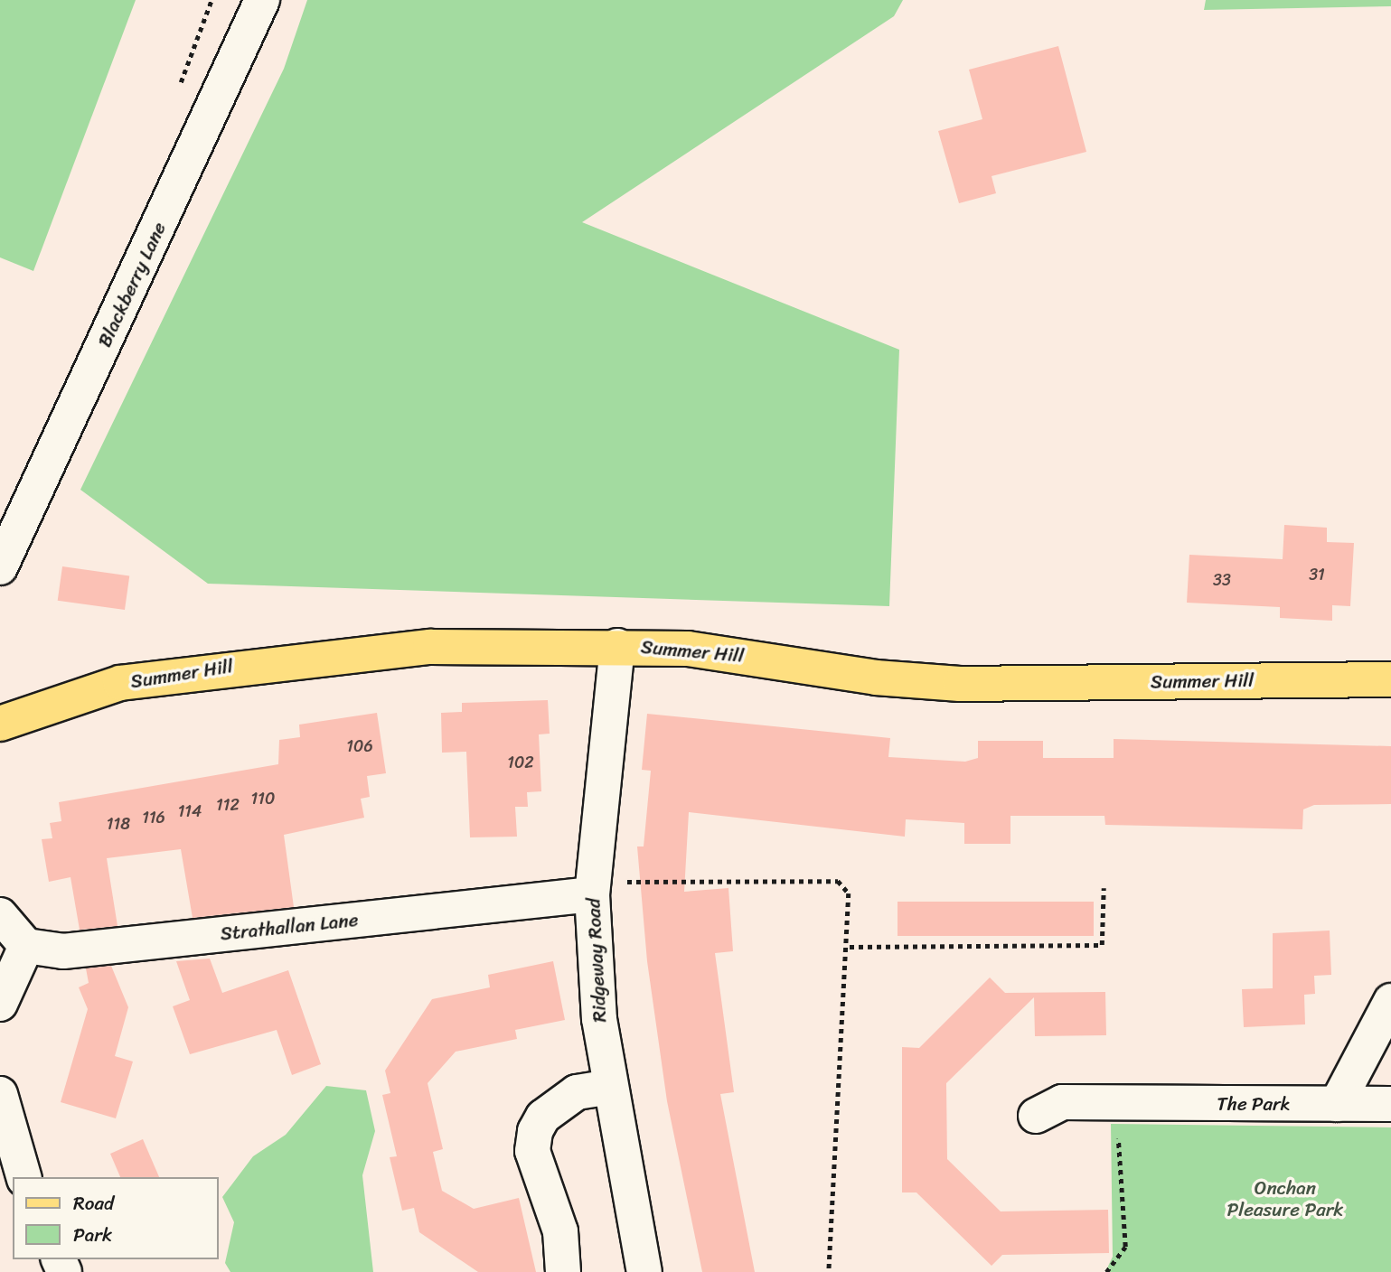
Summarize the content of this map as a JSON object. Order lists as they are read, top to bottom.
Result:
{
  "streets": {
    "main road": ["Summer Hill"],
    "street": [
      "Blackberry Lane",
      "Strathallan Lane",
      "Ridgeway Road",
      "The Park"
    ]
  },
  "crossings": [
    ["Summer Hill", "Ridgeway Road"],
    ["Strathallan Lane", "Ridgeway Road"]
  ],
  "parks": ["Onchan Pleasure Park"],
  "house_numbers": [
    "31",
    "33",
    "106",
    "102",
    "110",
    "112",
    "114",
    "116",
    "118"
  ],
  "legend": ["Road", "Park"]
}
